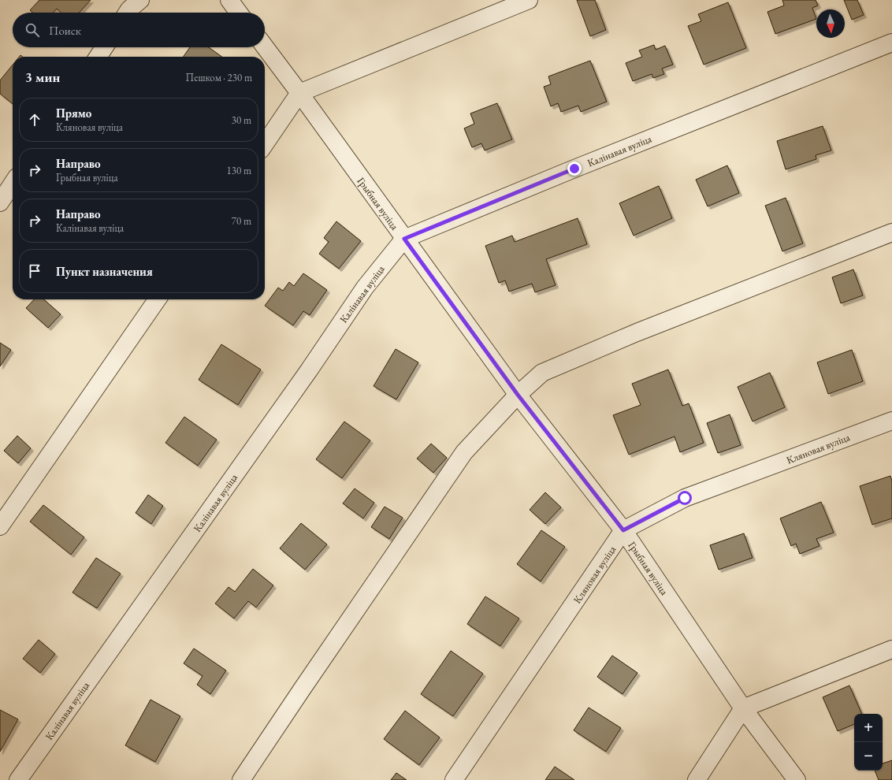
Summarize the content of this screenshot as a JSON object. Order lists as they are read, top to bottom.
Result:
{
  "streets": {
    "street": ["Калінавая вуліца", "Грыбная вуліца", "Кляновая вуліца"]
  },
  "crossings": [
    ["Калінавая вуліца", "Грыбная вуліца"],
    ["Грыбная вуліца", "Кляновая вуліца"]
  ],
  "north": "bottom",
  "page": {
    "search": "Поиск",
    "heading": ["3 мин", "Пешком · 230 m"],
    "list": [
      ["Прямо", "Кляновая вуліца", "30 m"],
      ["Направо", "Грыбная вуліца", "130 m"],
      ["Направо", "Калінавая вуліца", "70 m"],
      "Пункт назначения"
    ],
    "map_buttons": ["+", "−"]
  }
}
